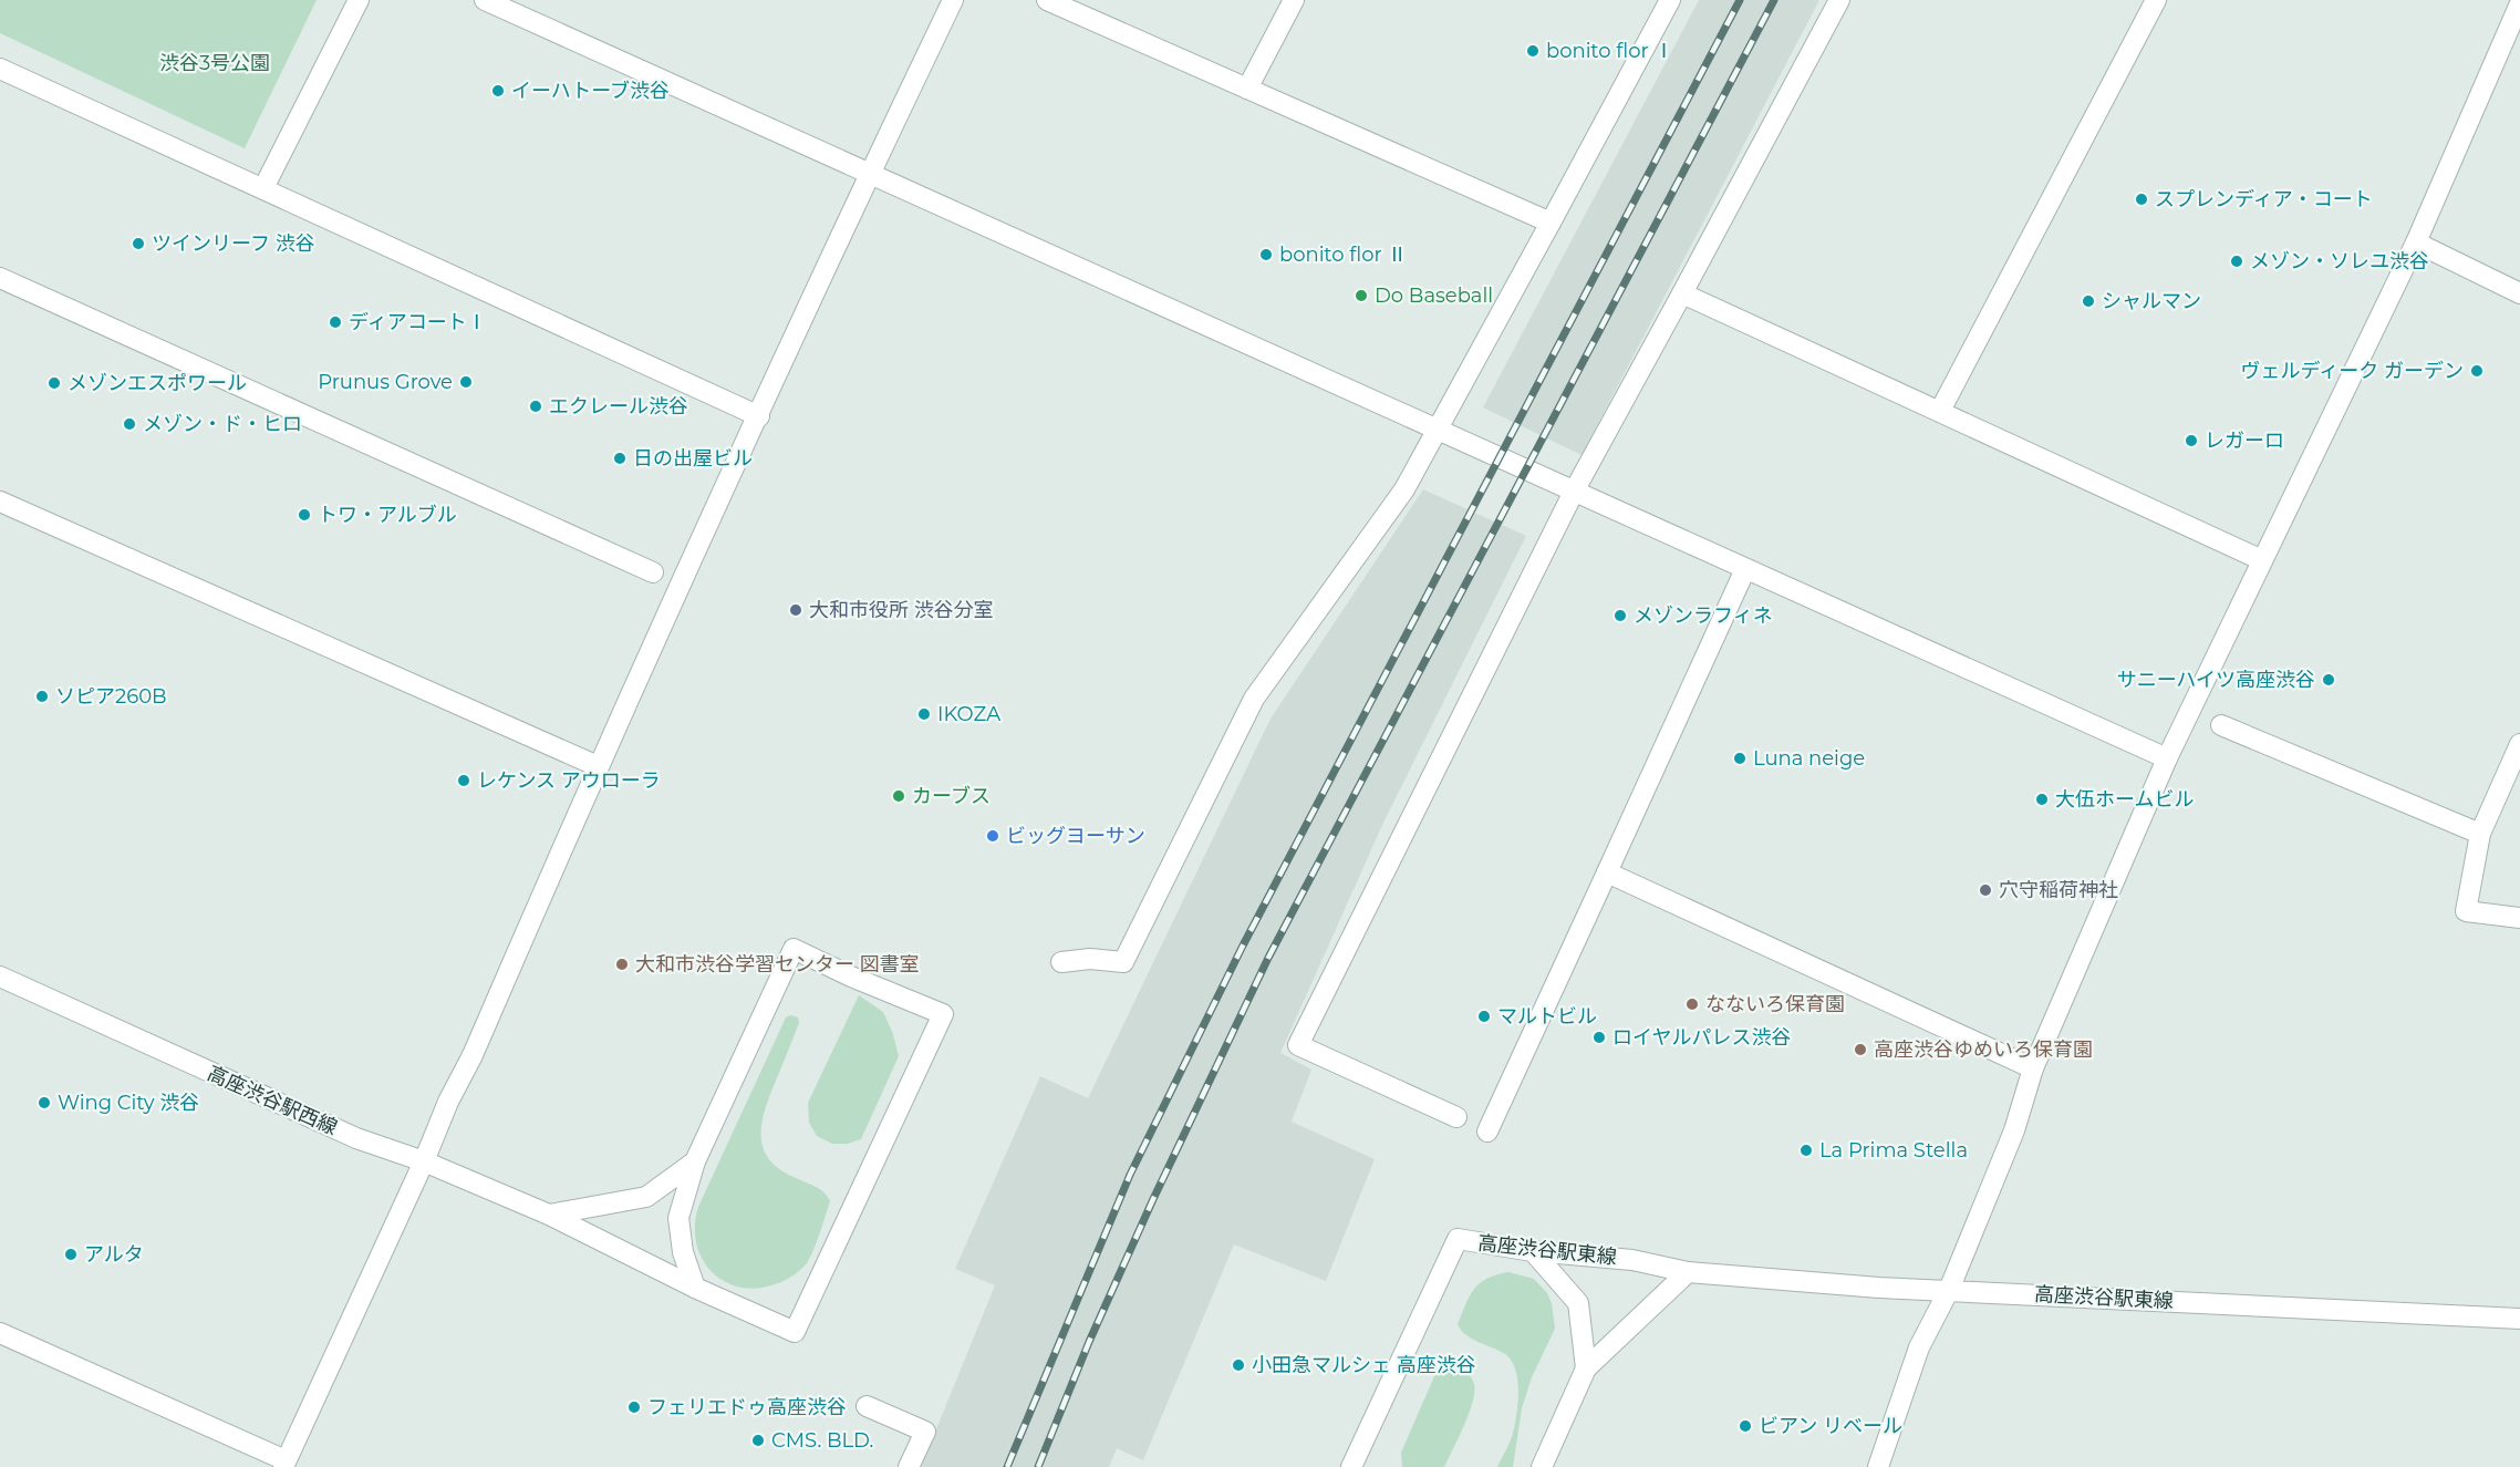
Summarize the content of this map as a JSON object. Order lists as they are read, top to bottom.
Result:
{
  "streets": {
    "street": ["高座渋谷駅西線", "高座渋谷駅東線"]
  },
  "parks": ["渋谷3号公園"],
  "places": [
    "bonito flor Ⅰ",
    "イーハトーブ渋谷",
    "スプレンディア・コート",
    "ツインリーフ 渋谷",
    "bonito flor Ⅱ",
    "メゾン・ソレユ渋谷",
    "Do Baseball",
    "シャルマン",
    "ディアコートⅠ",
    "ヴェルディーク ガーデン",
    "Prunus Grove",
    "メゾンエスポワール",
    "エクレール渋谷",
    "メゾン・ド・ヒロ",
    "レガーロ",
    "日の出屋ビル",
    "トワ・アルブル",
    "大和市役所 渋谷分室",
    "メゾンラフィネ",
    "サニーハイツ高座渋谷",
    "ソピア260B",
    "IKOZA",
    "Luna neige",
    "レケンス アウローラ",
    "カーブス",
    "大伍ホームビル",
    "ビッグヨーサン",
    "穴守稲荷神社",
    "大和市渋谷学習センター 図書室",
    "なないろ保育園",
    "マルトビル",
    "ロイヤルパレス渋谷",
    "高座渋谷ゆめいろ保育園",
    "Wing City 渋谷",
    "La Prima Stella",
    "アルタ",
    "小田急マルシェ 高座渋谷",
    "フェリエドゥ高座渋谷",
    "ビアン リベール",
    "CMS. BLD."
  ]
}
